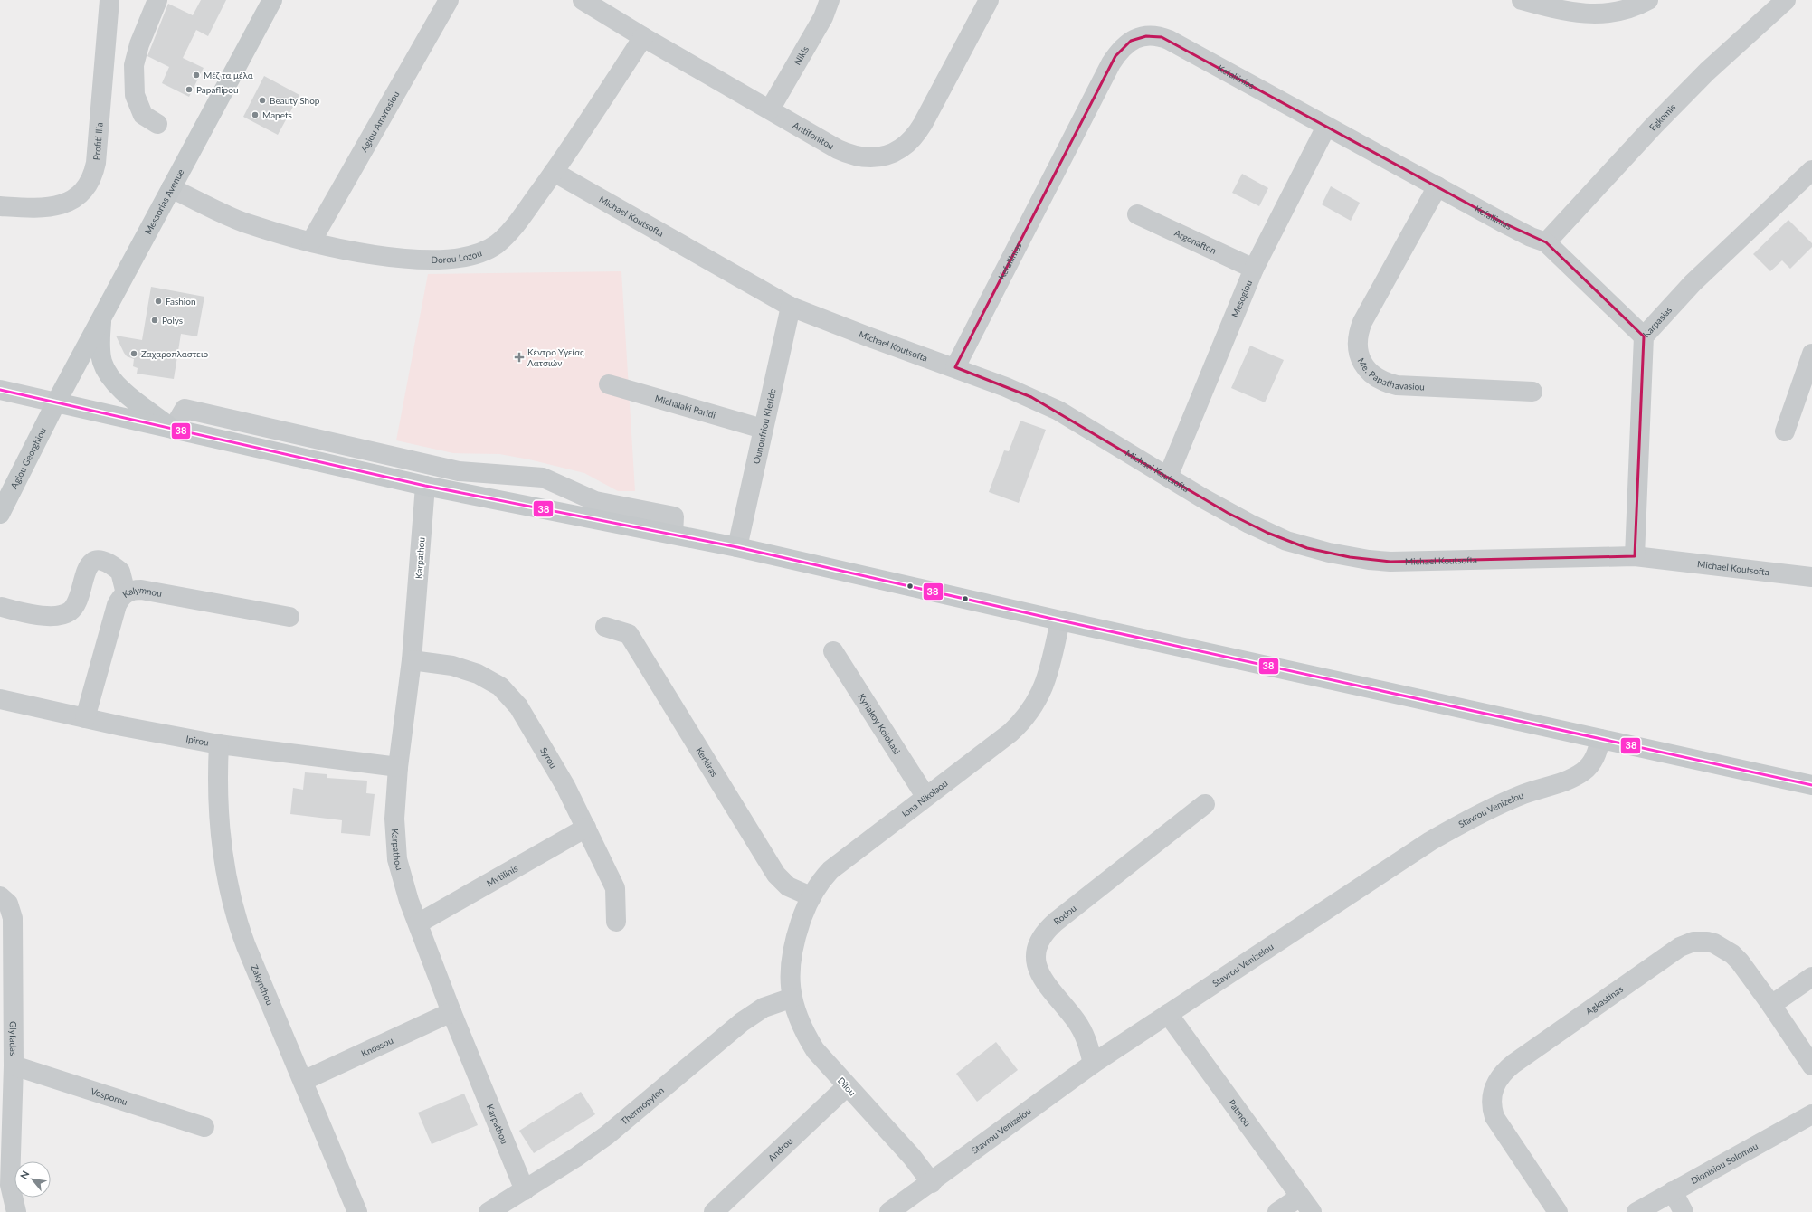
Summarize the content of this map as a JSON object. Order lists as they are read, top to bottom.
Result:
{
  "streets": {
    "main road": ["Mesaorias Avenue", "Agiou Georghiou"],
    "street": [
      "Nikis",
      "Kefallinias",
      "Egkomis",
      "Agiou Amvrosiou",
      "Antifonitou",
      "Profiti Ilia",
      "Michael Koutsofta",
      "Argonafton",
      "Dorou Lozou",
      "Mesogiou",
      "Karpasias",
      "Me. Papathavasiou",
      "Michalaki Paridi",
      "Ounoufriou Kleride",
      "Karpathou",
      "Kalymnou",
      "Kyriakoy Kolokasi",
      "Ipirou",
      "Syrou",
      "Kerkiras",
      "Iona Nikolaou",
      "Stavrou Venizelou",
      "Mytilinis",
      "Rodou",
      "Zakynthou",
      "Agkastinas",
      "Glyfadas",
      "Knossou",
      "Dilou",
      "Vosporou",
      "Thermopylon",
      "Patmou",
      "Androu",
      "Dionisiou Solomou"
    ]
  },
  "crossings": [
    ["Nikis", "Antifonitou"],
    ["Kefallinias", "Egkomis"],
    ["Kefallinias", "Michael Koutsofta"],
    ["Kefallinias", "Mesogiou"],
    ["Kefallinias", "Karpasias"],
    ["Kefallinias", "Me. Papathavasiou"],
    ["Agiou Amvrosiou", "Dorou Lozou"],
    ["Antifonitou", "Dorou Lozou"],
    ["Mesaorias Avenue", "Dorou Lozou"],
    ["Mesaorias Avenue", "Agiou Georghiou"],
    ["Michael Koutsofta", "Dorou Lozou"],
    ["Michael Koutsofta", "Mesogiou"],
    ["Michael Koutsofta", "Karpasias"],
    ["Michael Koutsofta", "Ounoufriou Kleride"],
    ["Argonafton", "Mesogiou"],
    ["Michalaki Paridi", "Ounoufriou Kleride"],
    ["Karpathou", "Ipirou"],
    ["Karpathou", "Syrou"],
    ["Karpathou", "Mytilinis"],
    ["Karpathou", "Knossou"],
    ["Karpathou", "Thermopylon"],
    ["Kalymnou", "Ipirou"],
    ["Kyriakoy Kolokasi", "Iona Nikolaou"],
    ["Ipirou", "Zakynthou"],
    ["Syrou", "Mytilinis"],
    ["Kerkiras", "Iona Nikolaou"],
    ["Iona Nikolaou", "Dilou"],
    ["Stavrou Venizelou", "Rodou"],
    ["Stavrou Venizelou", "Dilou"],
    ["Stavrou Venizelou", "Patmou"],
    ["Zakynthou", "Knossou"],
    ["Glyfadas", "Vosporou"],
    ["Dilou", "Thermopylon"],
    ["Dilou", "Androu"]
  ],
  "places": {
    "other": [
      "Μέζ τα μέλα",
      "Papaflipou",
      "Beauty Shop",
      "Mapets",
      "Fashion",
      "Polys",
      "Ζαχαροπλαστειο"
    ],
    "health": ["Κέντρο Υγείας Λατσιών"]
  },
  "lines": ["transit line 38"],
  "north": "top left"
}
